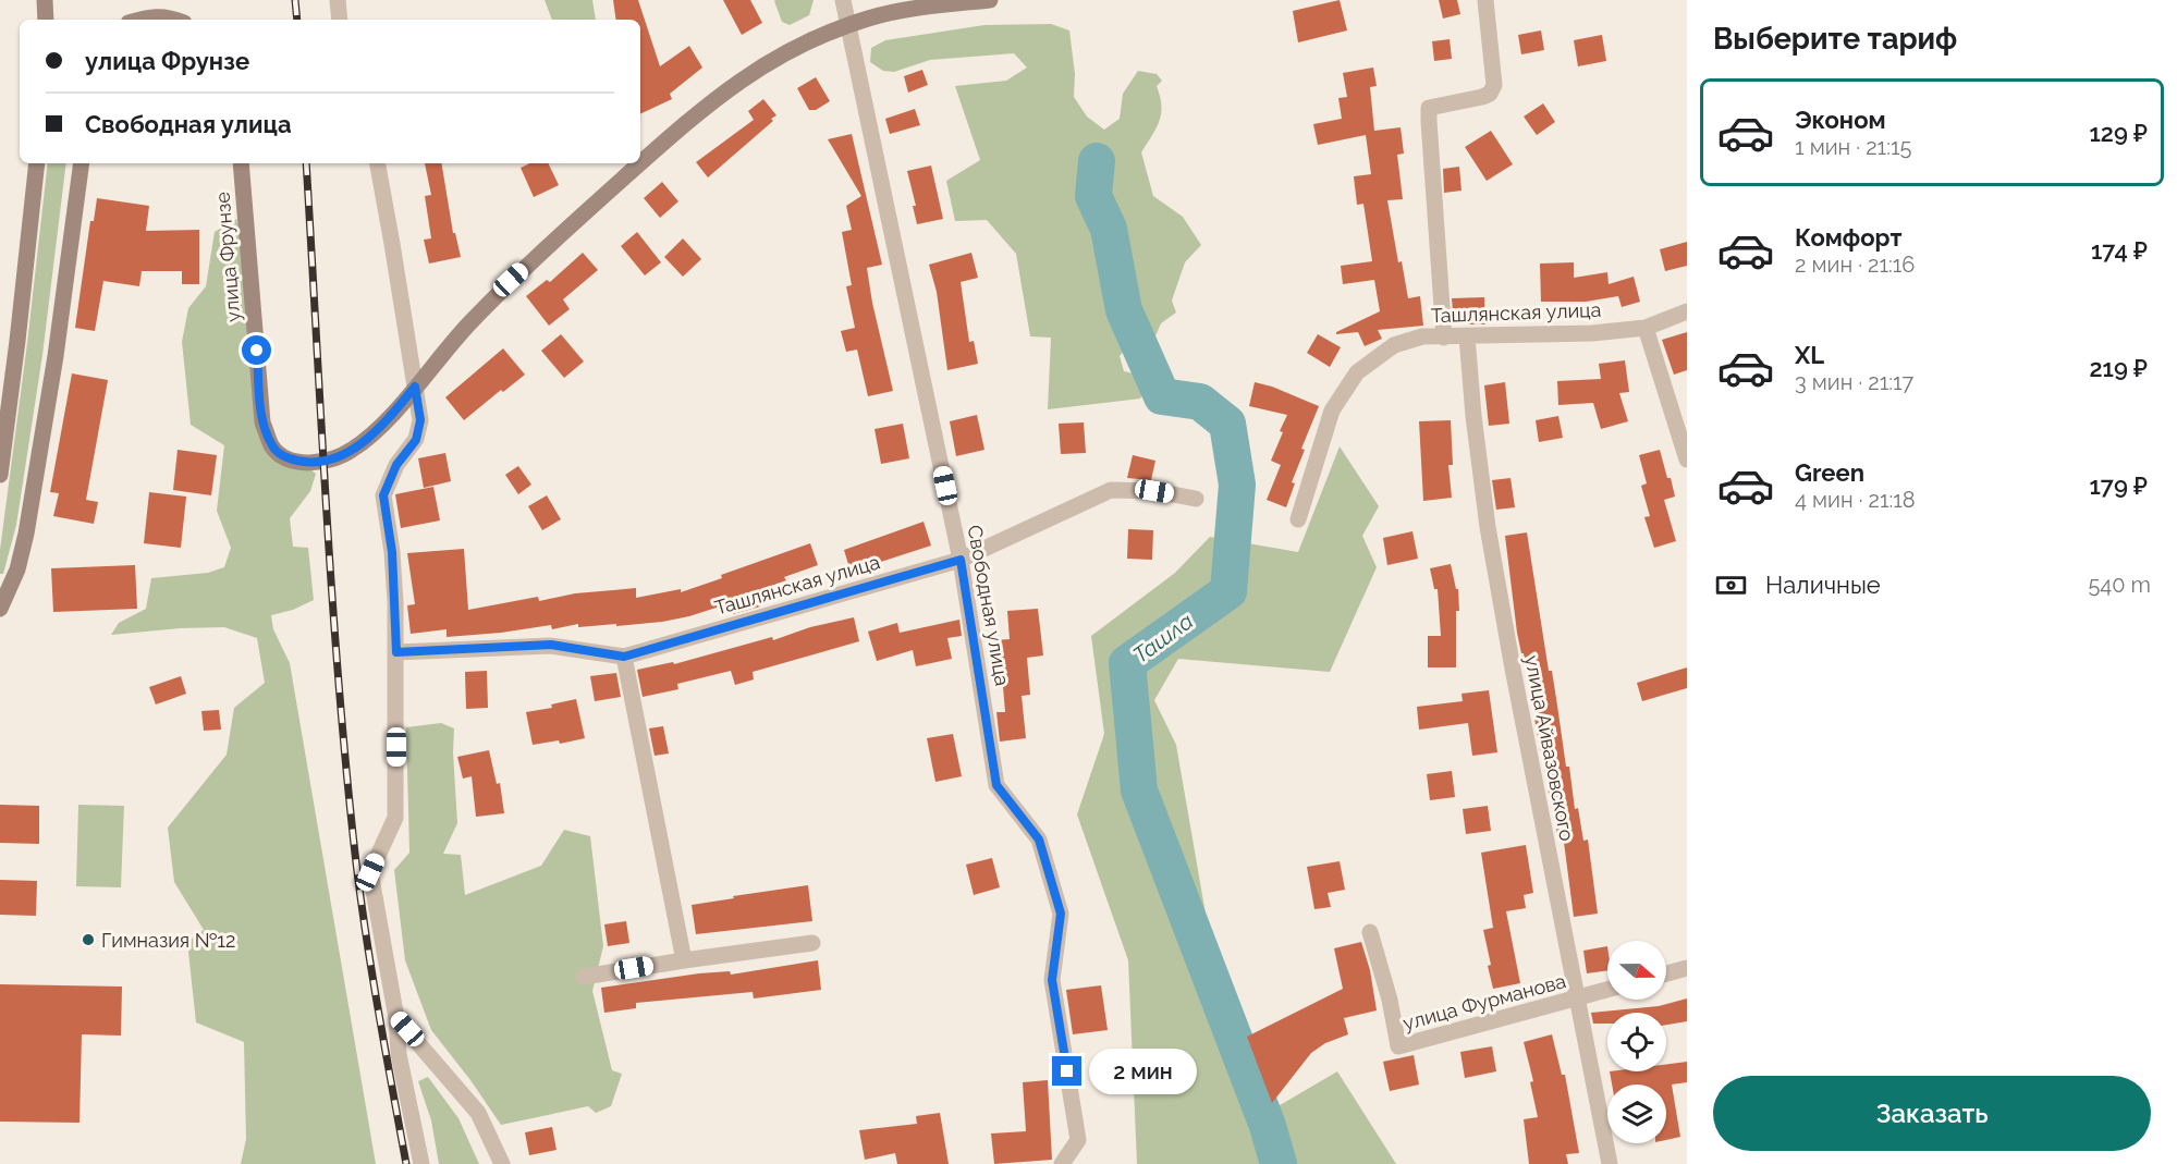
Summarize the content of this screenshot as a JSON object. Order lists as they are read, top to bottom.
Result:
{
  "streets": {
    "main road": ["улица Фрунзе"],
    "street": [
      "Ташлянская улица",
      "Свободная улица",
      "улица Айвазовского",
      "улица Фурманова"
    ]
  },
  "crossings": [
    ["улица Фрунзе", "Свободная улица"],
    ["Ташлянская улица", "Свободная улица"],
    ["Ташлянская улица", "улица Айвазовского"],
    ["улица Айвазовского", "улица Фурманова"]
  ],
  "water": ["Ташла"],
  "places": ["Гимназия №12"],
  "north": "right",
  "page": {
    "heading": "Выберите тариф",
    "banner": ["улица Фрунзе", "Свободная улица"],
    "list": [
      {
        "name": "Эконом",
        "note": "1 мин · 21:15",
        "value": "129 ₽"
      },
      {
        "name": "Комфорт",
        "note": "2 мин · 21:16",
        "value": "174 ₽"
      },
      {
        "name": "XL",
        "note": "3 мин · 21:17",
        "value": "219 ₽"
      },
      {
        "name": "Green",
        "note": "4 мин · 21:18",
        "value": "179 ₽"
      }
    ],
    "pay": ["Наличные", "540 m"],
    "bubble": "2 мин",
    "buttons": "Заказать"
  }
}
